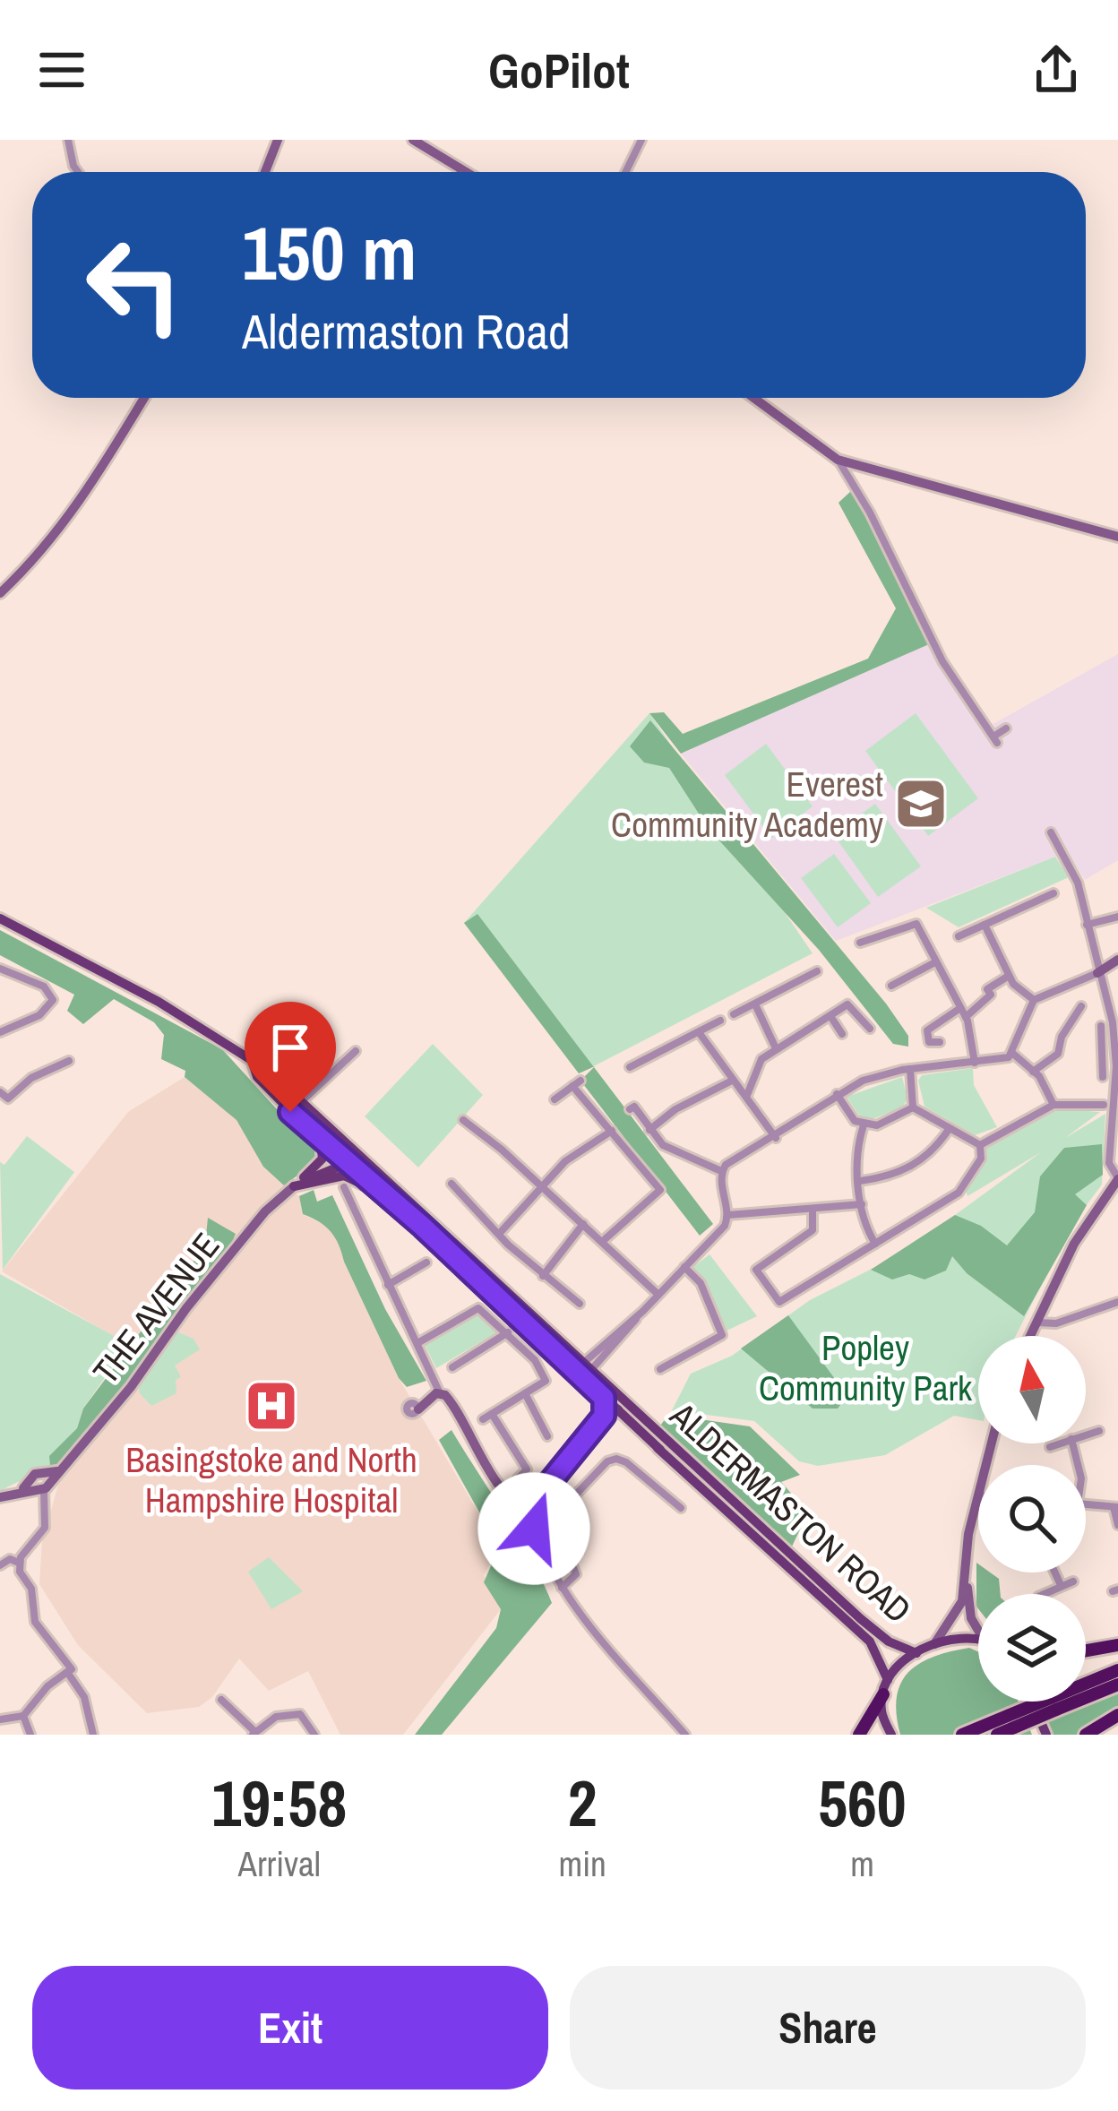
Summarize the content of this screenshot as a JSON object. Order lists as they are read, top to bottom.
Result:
{
  "streets": {
    "main road": ["ALDERMASTON ROAD"],
    "street": ["THE AVENUE"]
  },
  "parks": ["Popley Community Park"],
  "places": {
    "school or university": ["Everest Community Academy"],
    "hospital": ["Basingstoke and North Hampshire Hospital"]
  },
  "north": "top",
  "page": {
    "header": "GoPilot",
    "turn": ["150 m", "Aldermaston Road"],
    "eta": [
      "19:58",
      "Arrival",
      "2",
      "min",
      "560",
      "m"
    ],
    "buttons": ["Exit", "Share"]
  }
}
